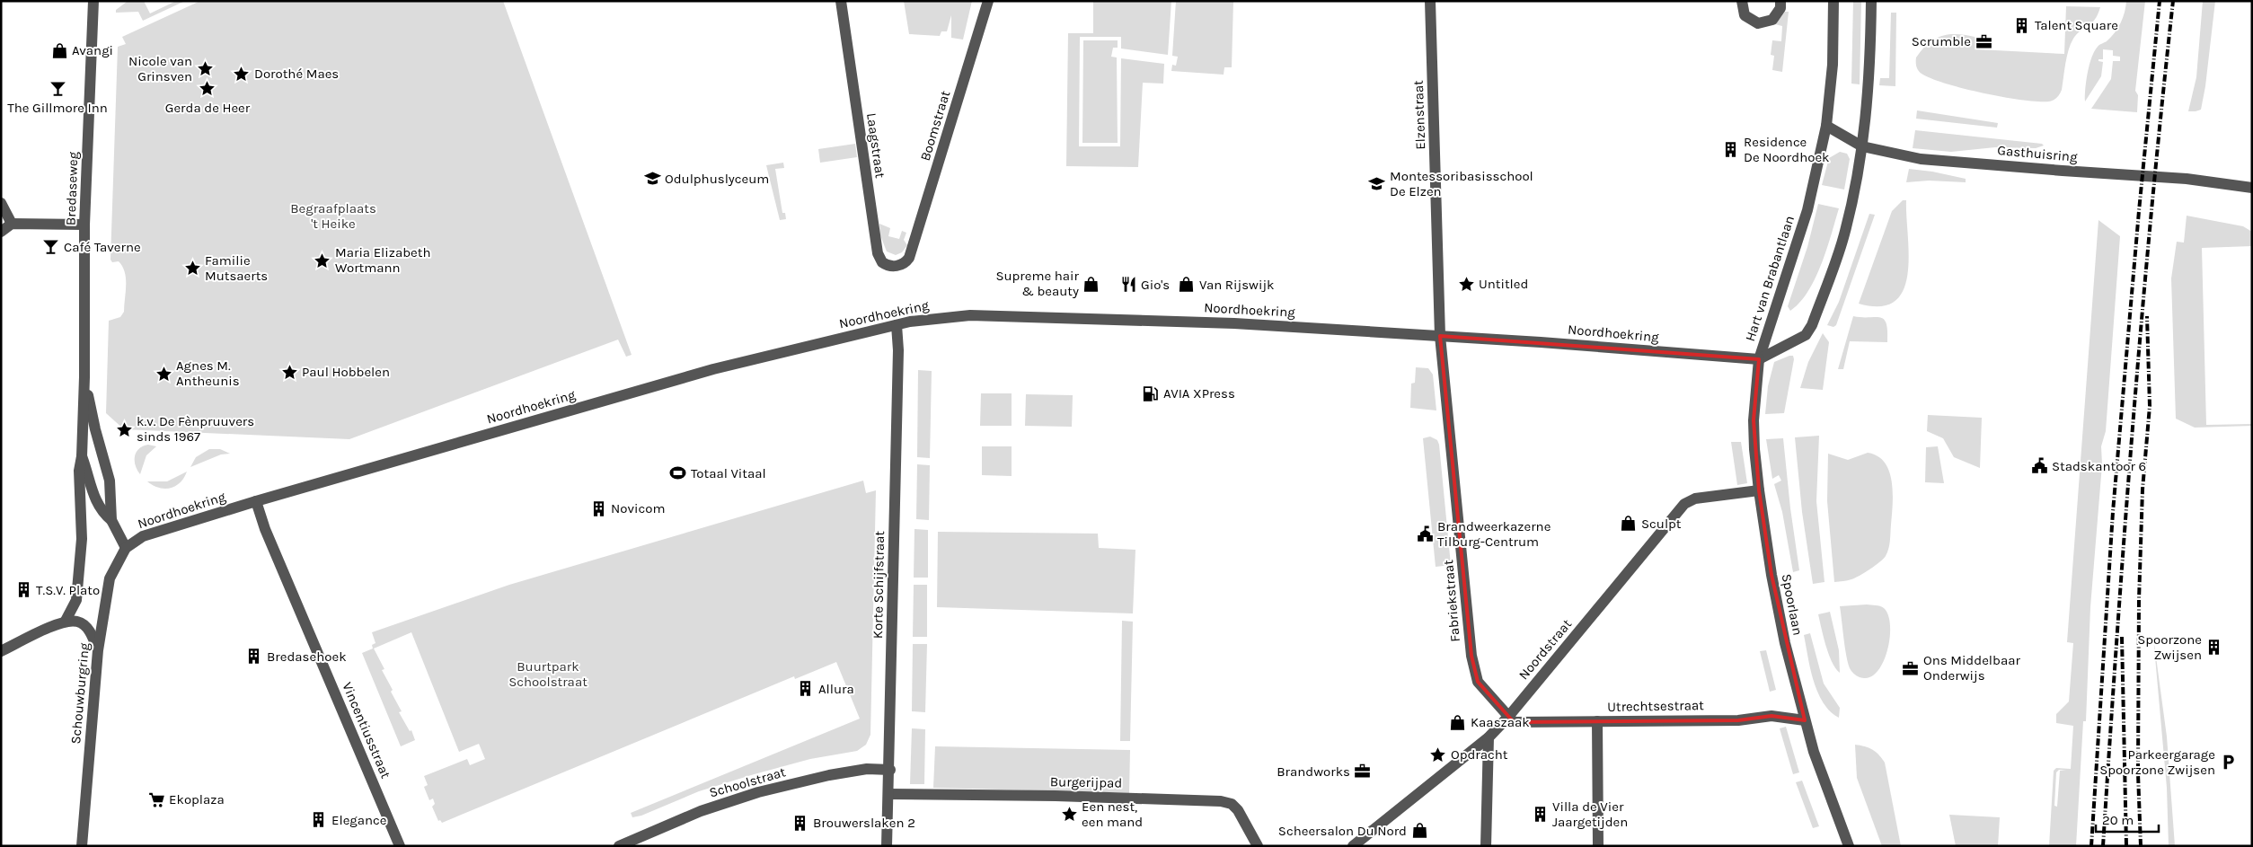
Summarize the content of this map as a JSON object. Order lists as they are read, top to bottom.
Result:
{
  "streets": {
    "street": [
      "Elzenstraat",
      "Boomstraat",
      "Laagstraat",
      "Gasthuisring",
      "Bredaseweg",
      "Hart van Brabantlaan",
      "Noordhoekring",
      "Korte Schijfstraat",
      "Fabriekstraat",
      "Spoorlaan",
      "Noordstraat",
      "Schouwburgring",
      "Utrechtsestraat",
      "Vincentiusstraat",
      "Schoolstraat",
      "Burgerijpad"
    ]
  },
  "crossings": [
    ["Elzenstraat", "Noordhoekring"],
    ["Elzenstraat", "Fabriekstraat"],
    ["Boomstraat", "Laagstraat"],
    ["Gasthuisring", "Hart van Brabantlaan"],
    ["Bredaseweg", "Noordhoekring"],
    ["Bredaseweg", "Schouwburgring"],
    ["Hart van Brabantlaan", "Noordhoekring"],
    ["Hart van Brabantlaan", "Spoorlaan"],
    ["Noordhoekring", "Korte Schijfstraat"],
    ["Noordhoekring", "Fabriekstraat"],
    ["Noordhoekring", "Spoorlaan"],
    ["Noordhoekring", "Schouwburgring"],
    ["Noordhoekring", "Vincentiusstraat"],
    ["Korte Schijfstraat", "Schoolstraat"],
    ["Korte Schijfstraat", "Burgerijpad"],
    ["Fabriekstraat", "Noordstraat"],
    ["Fabriekstraat", "Utrechtsestraat"],
    ["Spoorlaan", "Noordstraat"],
    ["Spoorlaan", "Utrechtsestraat"],
    ["Noordstraat", "Utrechtsestraat"]
  ],
  "parks": ["Begraafplaats 't Heike", "Buurtpark Schoolstraat"],
  "places": {
    "building": [
      "Talent Square",
      "Residence De Noordhoek",
      "Novicom",
      "T.S.V. Plato",
      "Spoorzone Zwijsen",
      "Bredasehoek",
      "Allura",
      "Villa de Vier Jaargetijden",
      "Elegance",
      "Brouwerslaken 2"
    ],
    "office": ["Scrumble", "Ons Middelbaar Onderwijs", "Brandworks"],
    "shop": [
      "Avangi",
      "Supreme hair & beauty",
      "Van Rijswijk",
      "Sculpt",
      "Kaaszaak",
      "Scheersalon Du Nord"
    ],
    "place": [
      "Nicole van Grinsven",
      "Dorothé Maes",
      "Gerda de Heer",
      "Maria Elizabeth Wortmann",
      "Familie Mutsaerts",
      "Untitled",
      "Paul Hobbelen",
      "Agnes M. Antheunis",
      "k.v. De Fènpruuvers sinds 1967",
      "Opdracht",
      "Een nest, een mand"
    ],
    "bar": ["The Gillmore Inn", "Café Taverne"],
    "school or university": ["Odulphuslyceum", "Montessoribasisschool De Elzen"],
    "restaurant": ["Gio's"],
    "fuel station": ["AVIA XPress"],
    "public building": ["Stadskantoor 6", "Brandweerkazerne Tilburg-Centrum"],
    "sports": ["Totaal Vitaal"],
    "parking": ["Parkeergarage Spoorzone Zwijsen"],
    "supermarket": ["Ekoplaza"]
  },
  "scale_bar": "20 m"
}
